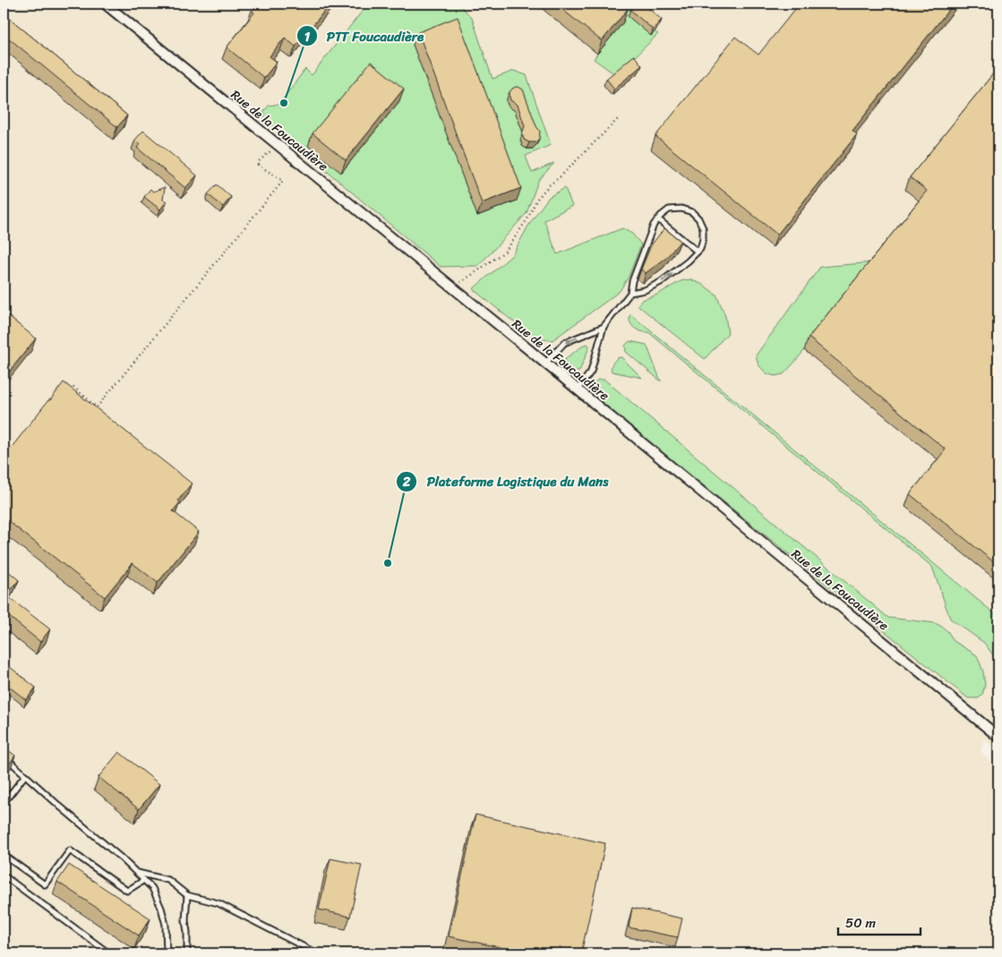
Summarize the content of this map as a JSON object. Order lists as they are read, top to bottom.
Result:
{
  "streets": {
    "street": ["Rue de la Foucaudière"]
  },
  "places": ["PTT Foucaudière", "Plateforme Logistique du Mans"],
  "scale_bar": "50 m"
}
